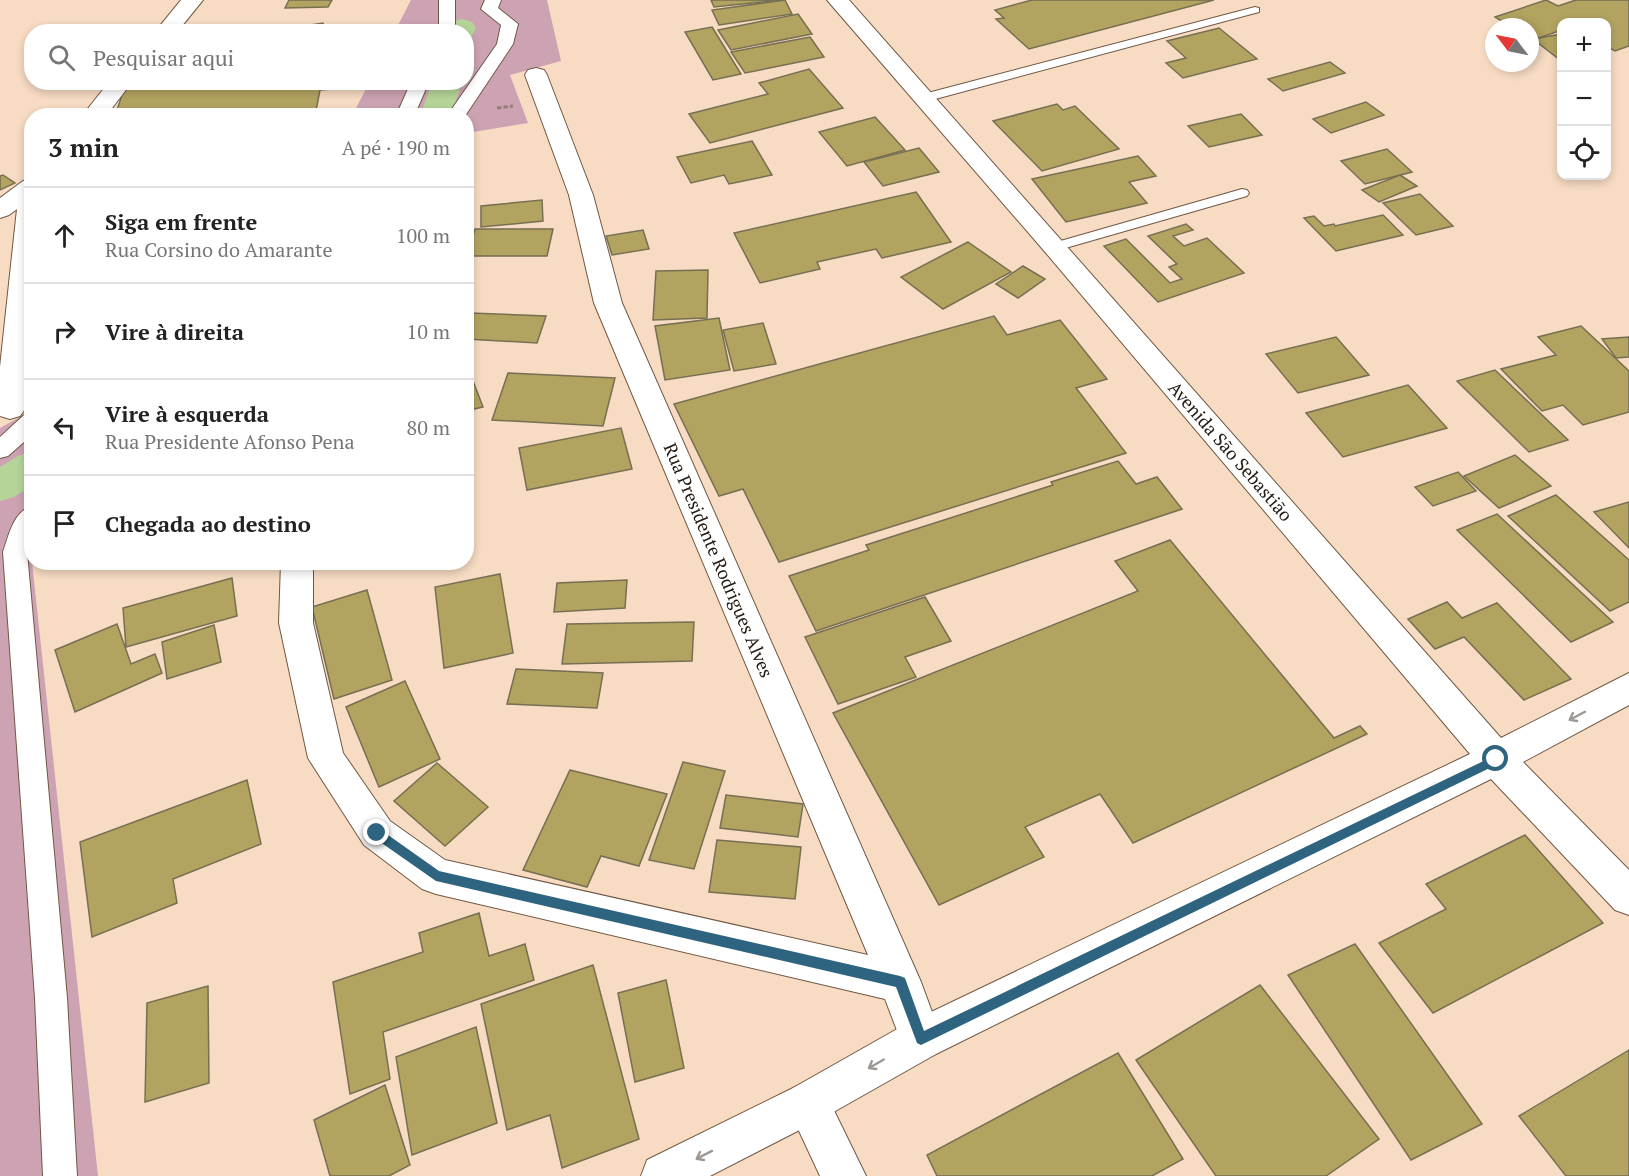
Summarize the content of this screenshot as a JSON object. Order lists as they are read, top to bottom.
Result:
{
  "streets": {
    "street": ["Avenida São Sebastião", "Rua Presidente Rodrigues Alves"]
  },
  "north": "top left",
  "page": {
    "map_buttons": ["+", "−"],
    "search": "Pesquisar aqui",
    "heading": ["3 min", "A pé · 190 m"],
    "list": [
      ["Siga em frente", "Rua Corsino do Amarante", "100 m"],
      ["Vire à direita", "10 m"],
      ["Vire à esquerda", "Rua Presidente Afonso Pena", "80 m"],
      "Chegada ao destino"
    ]
  }
}
